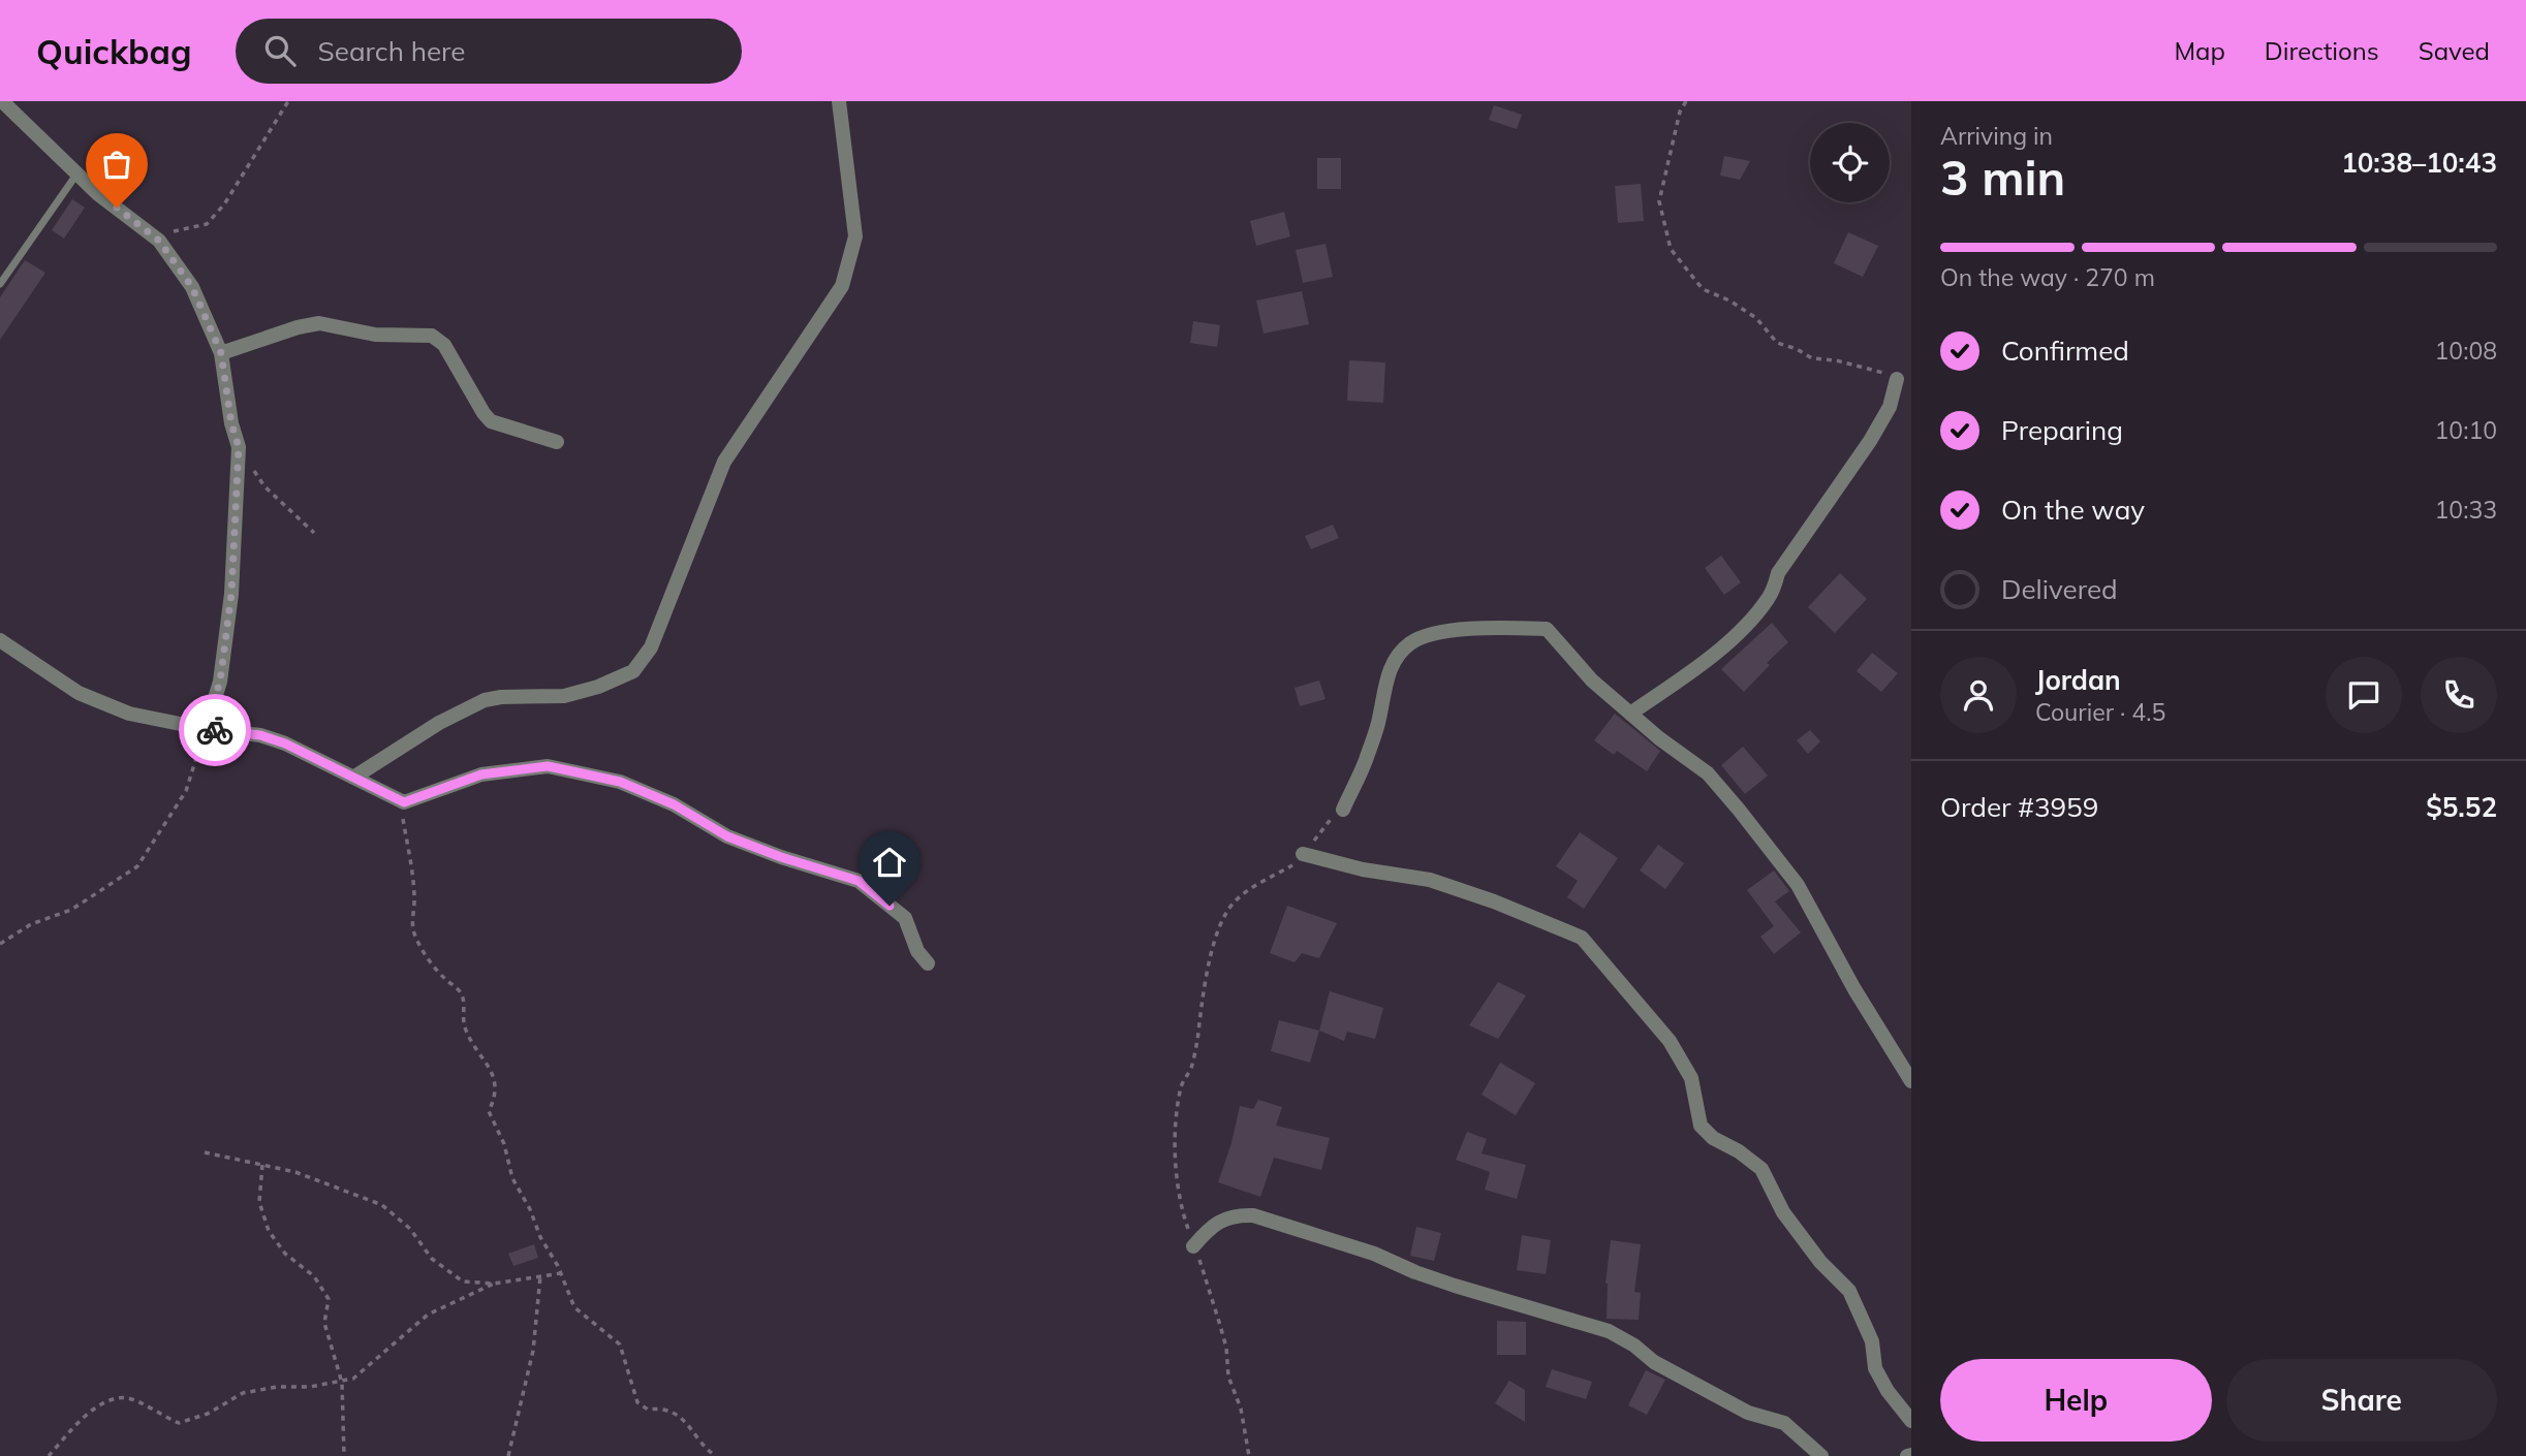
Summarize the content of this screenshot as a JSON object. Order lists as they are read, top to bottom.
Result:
{
  "page": {
    "header": "Quickbag",
    "search": "Search here",
    "nav": ["Map", "Directions", "Saved"],
    "heading": ["3 min", "Arriving in", "10:38–10:43"],
    "panel": [
      "Jordan",
      "Courier · 4.5",
      "Order #3959",
      "$5.52"
    ],
    "bar": "On the way · 270 m",
    "list": [
      ["Confirmed", "10:08"],
      ["Preparing", "10:10"],
      ["On the way", "10:33"],
      "Delivered"
    ],
    "buttons": ["Help", "Share"]
  }
}
